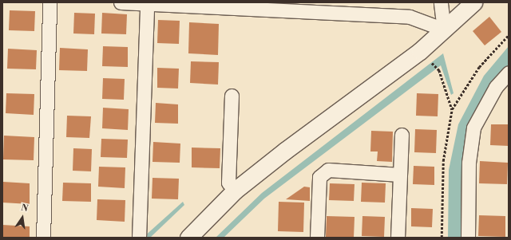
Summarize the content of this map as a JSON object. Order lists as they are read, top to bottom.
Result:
{
  "north": "top"
}
